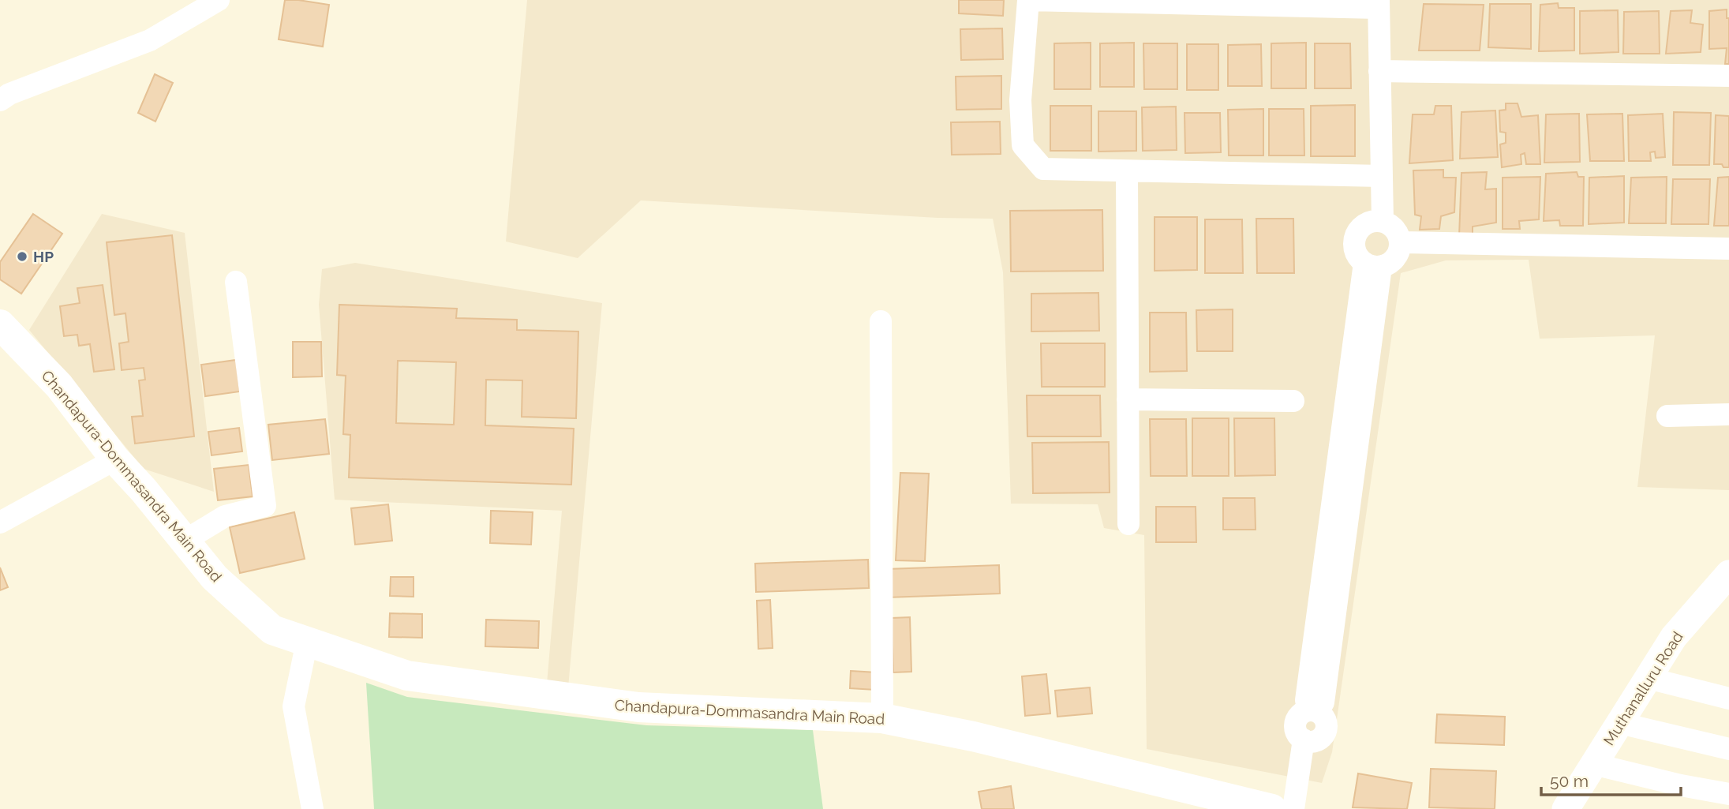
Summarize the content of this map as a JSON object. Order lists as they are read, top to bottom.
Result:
{
  "streets": {
    "main road": ["Chandapura-Dommasandra Main Road"],
    "street": ["Muthanalluru Road"]
  },
  "places": ["HP"],
  "scale_bar": "50 m"
}
